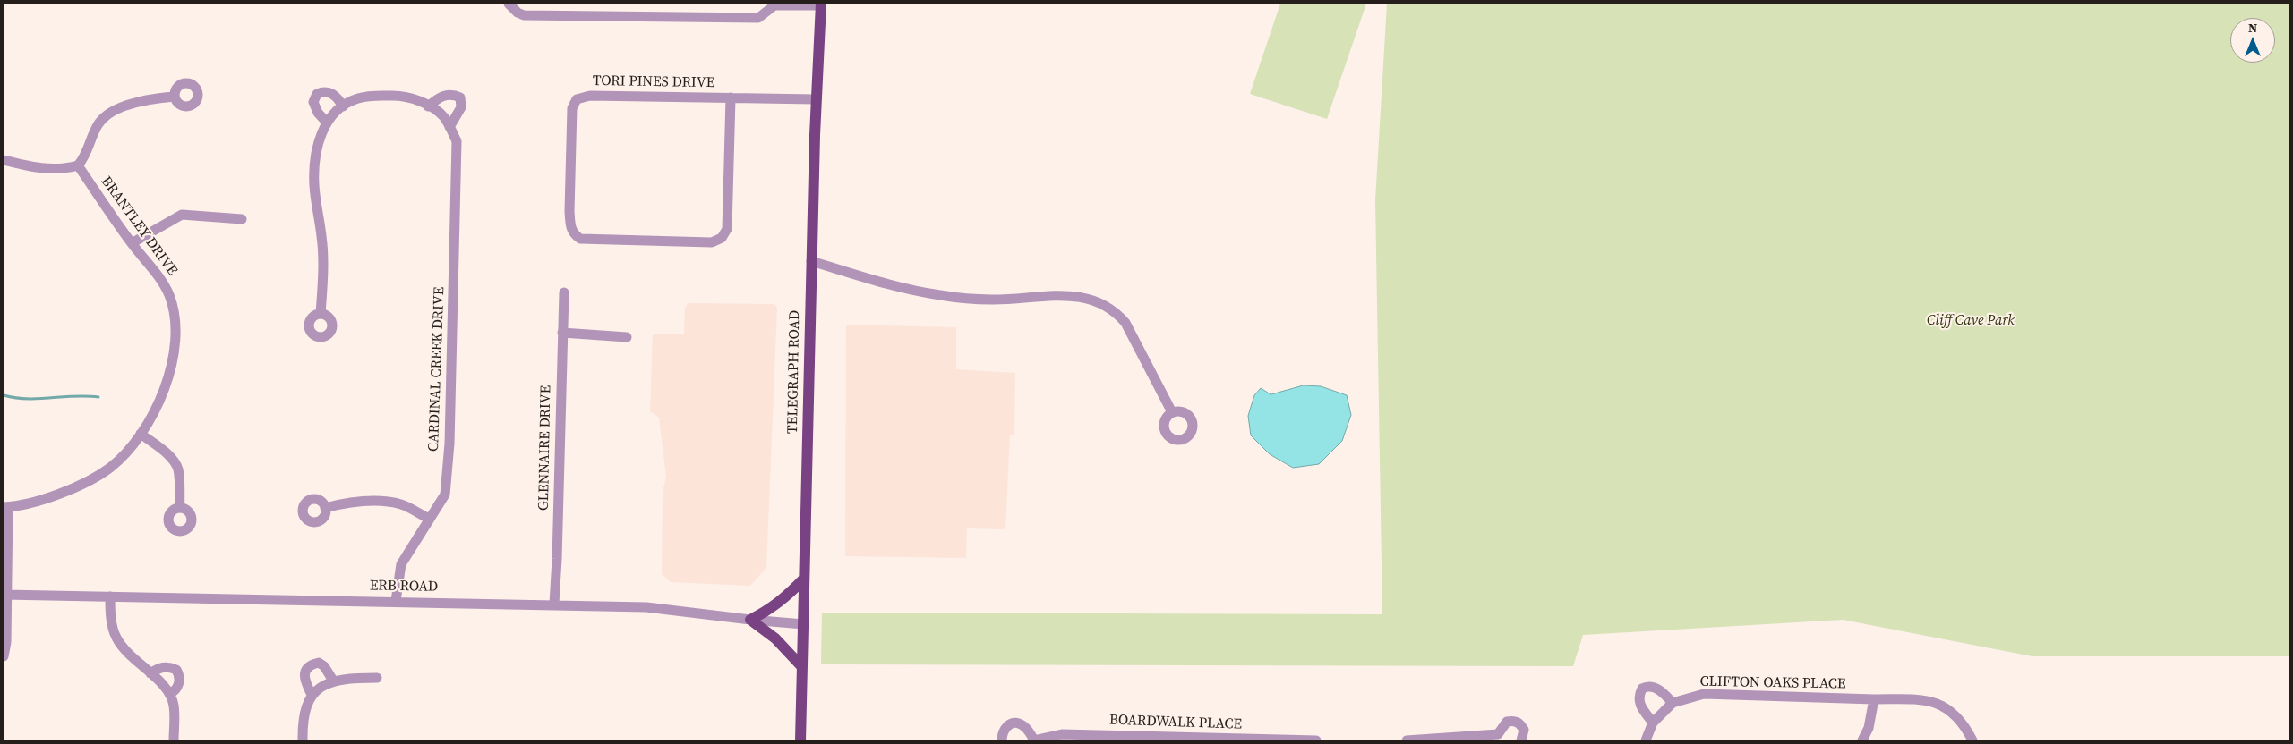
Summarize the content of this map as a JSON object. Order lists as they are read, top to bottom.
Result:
{
  "streets": {
    "main road": ["TELEGRAPH ROAD"],
    "street": [
      "TORI PINES DRIVE",
      "BRANTLEY DRIVE",
      "CARDINAL CREEK DRIVE",
      "GLENNAIRE DRIVE",
      "ERB ROAD",
      "CLIFTON OAKS PLACE",
      "BOARDWALK PLACE"
    ]
  },
  "crossings": [
    ["TORI PINES DRIVE", "TELEGRAPH ROAD"],
    ["CARDINAL CREEK DRIVE", "ERB ROAD"],
    ["TELEGRAPH ROAD", "ERB ROAD"],
    ["GLENNAIRE DRIVE", "ERB ROAD"]
  ],
  "parks": ["Cliff Cave Park"],
  "north": "top"
}
